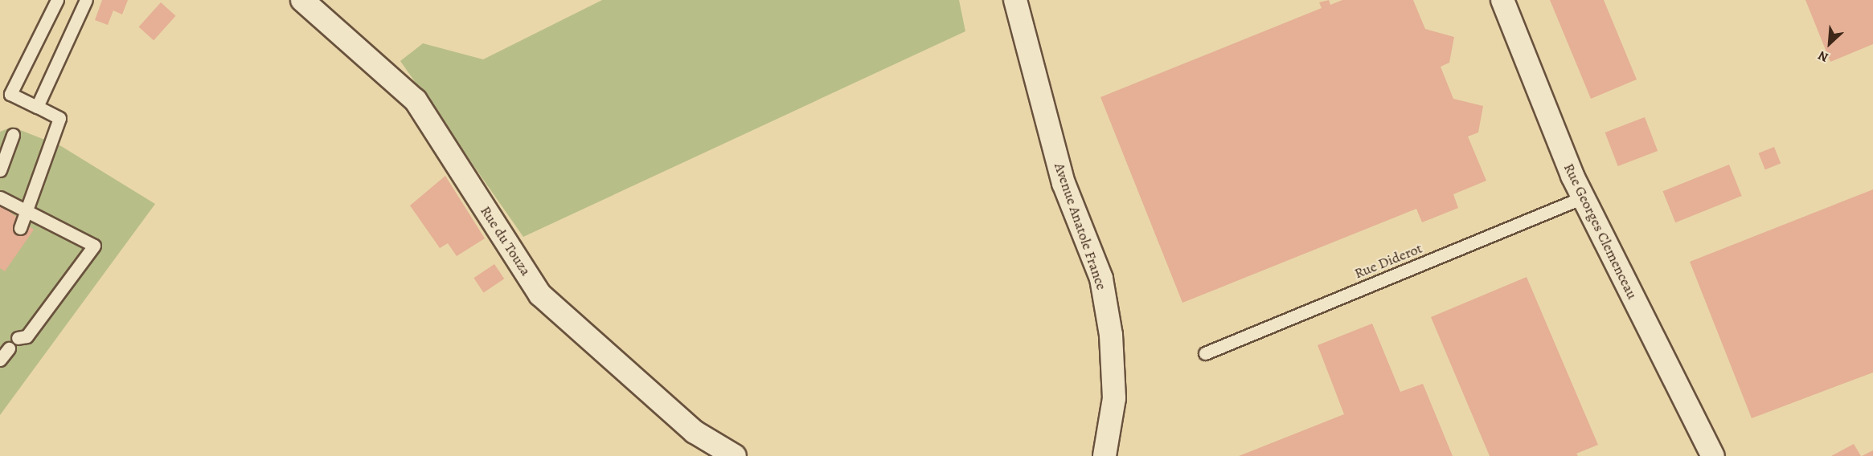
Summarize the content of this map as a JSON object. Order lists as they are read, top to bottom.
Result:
{
  "streets": {
    "street": ["Avenue Anatole France", "Rue Georges Clemenceau", "Rue du Touza"],
    "lane": ["Rue Diderot"]
  },
  "crossings": [
    ["Rue Georges Clemenceau", "Rue Diderot"]
  ],
  "north": "bottom left"
}
